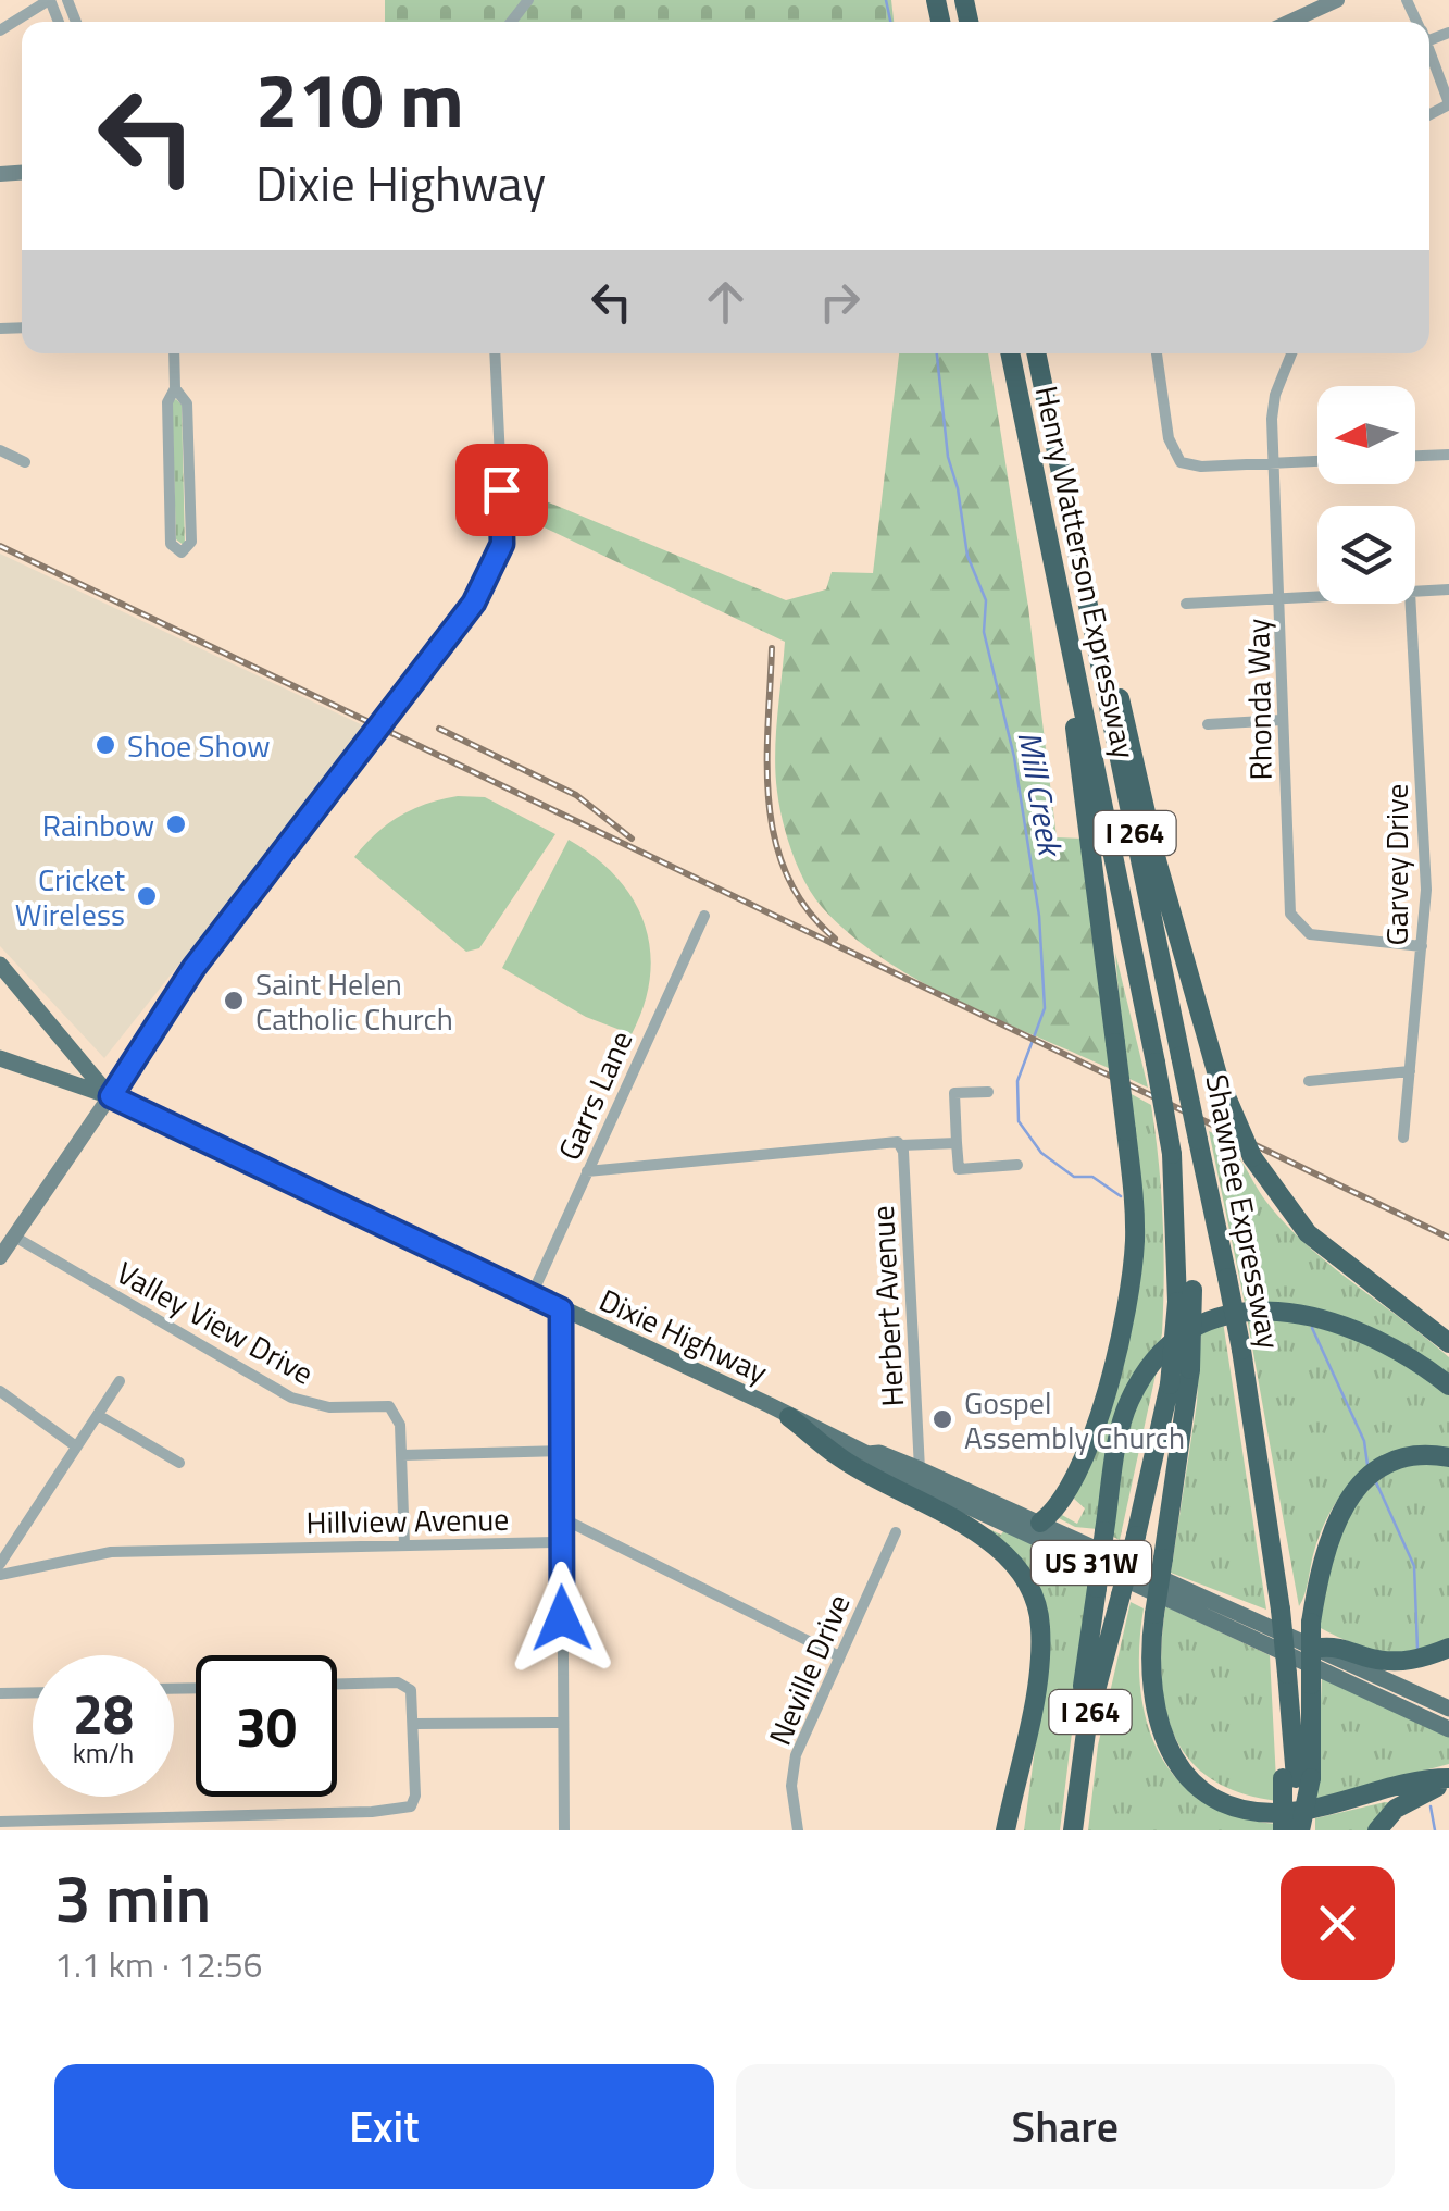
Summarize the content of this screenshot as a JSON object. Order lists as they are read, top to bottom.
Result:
{
  "streets": {
    "highway": ["Henry Watterson Expressway", "I 264", "Shawnee Expressway"],
    "main road": ["Dixie Highway", "US 31W"],
    "street": [
      "Rhonda Way",
      "Garvey Drive",
      "Garrs Lane",
      "Herbert Avenue",
      "Valley View Drive",
      "Hillview Avenue",
      "Neville Drive"
    ]
  },
  "crossings": [
    ["Henry Watterson Expressway", "Shawnee Expressway"],
    ["Rhonda Way", "Garvey Drive"],
    ["Garrs Lane", "Dixie Highway"],
    ["Herbert Avenue", "Dixie Highway"],
    ["Valley View Drive", "Hillview Avenue"],
    ["Hillview Avenue", "Neville Drive"]
  ],
  "water": ["Mill Creek"],
  "places": [
    "Shoe Show",
    "Rainbow",
    "Cricket Wireless",
    "Saint Helen Catholic Church",
    "Gospel Assembly Church"
  ],
  "north": "left",
  "page": {
    "turn": ["210 m", "Dixie Highway"],
    "speed": "28 km/h",
    "limit": "30",
    "heading": ["3 min", "1.1 km · 12:56"],
    "buttons": ["Exit", "Share"]
  }
}
